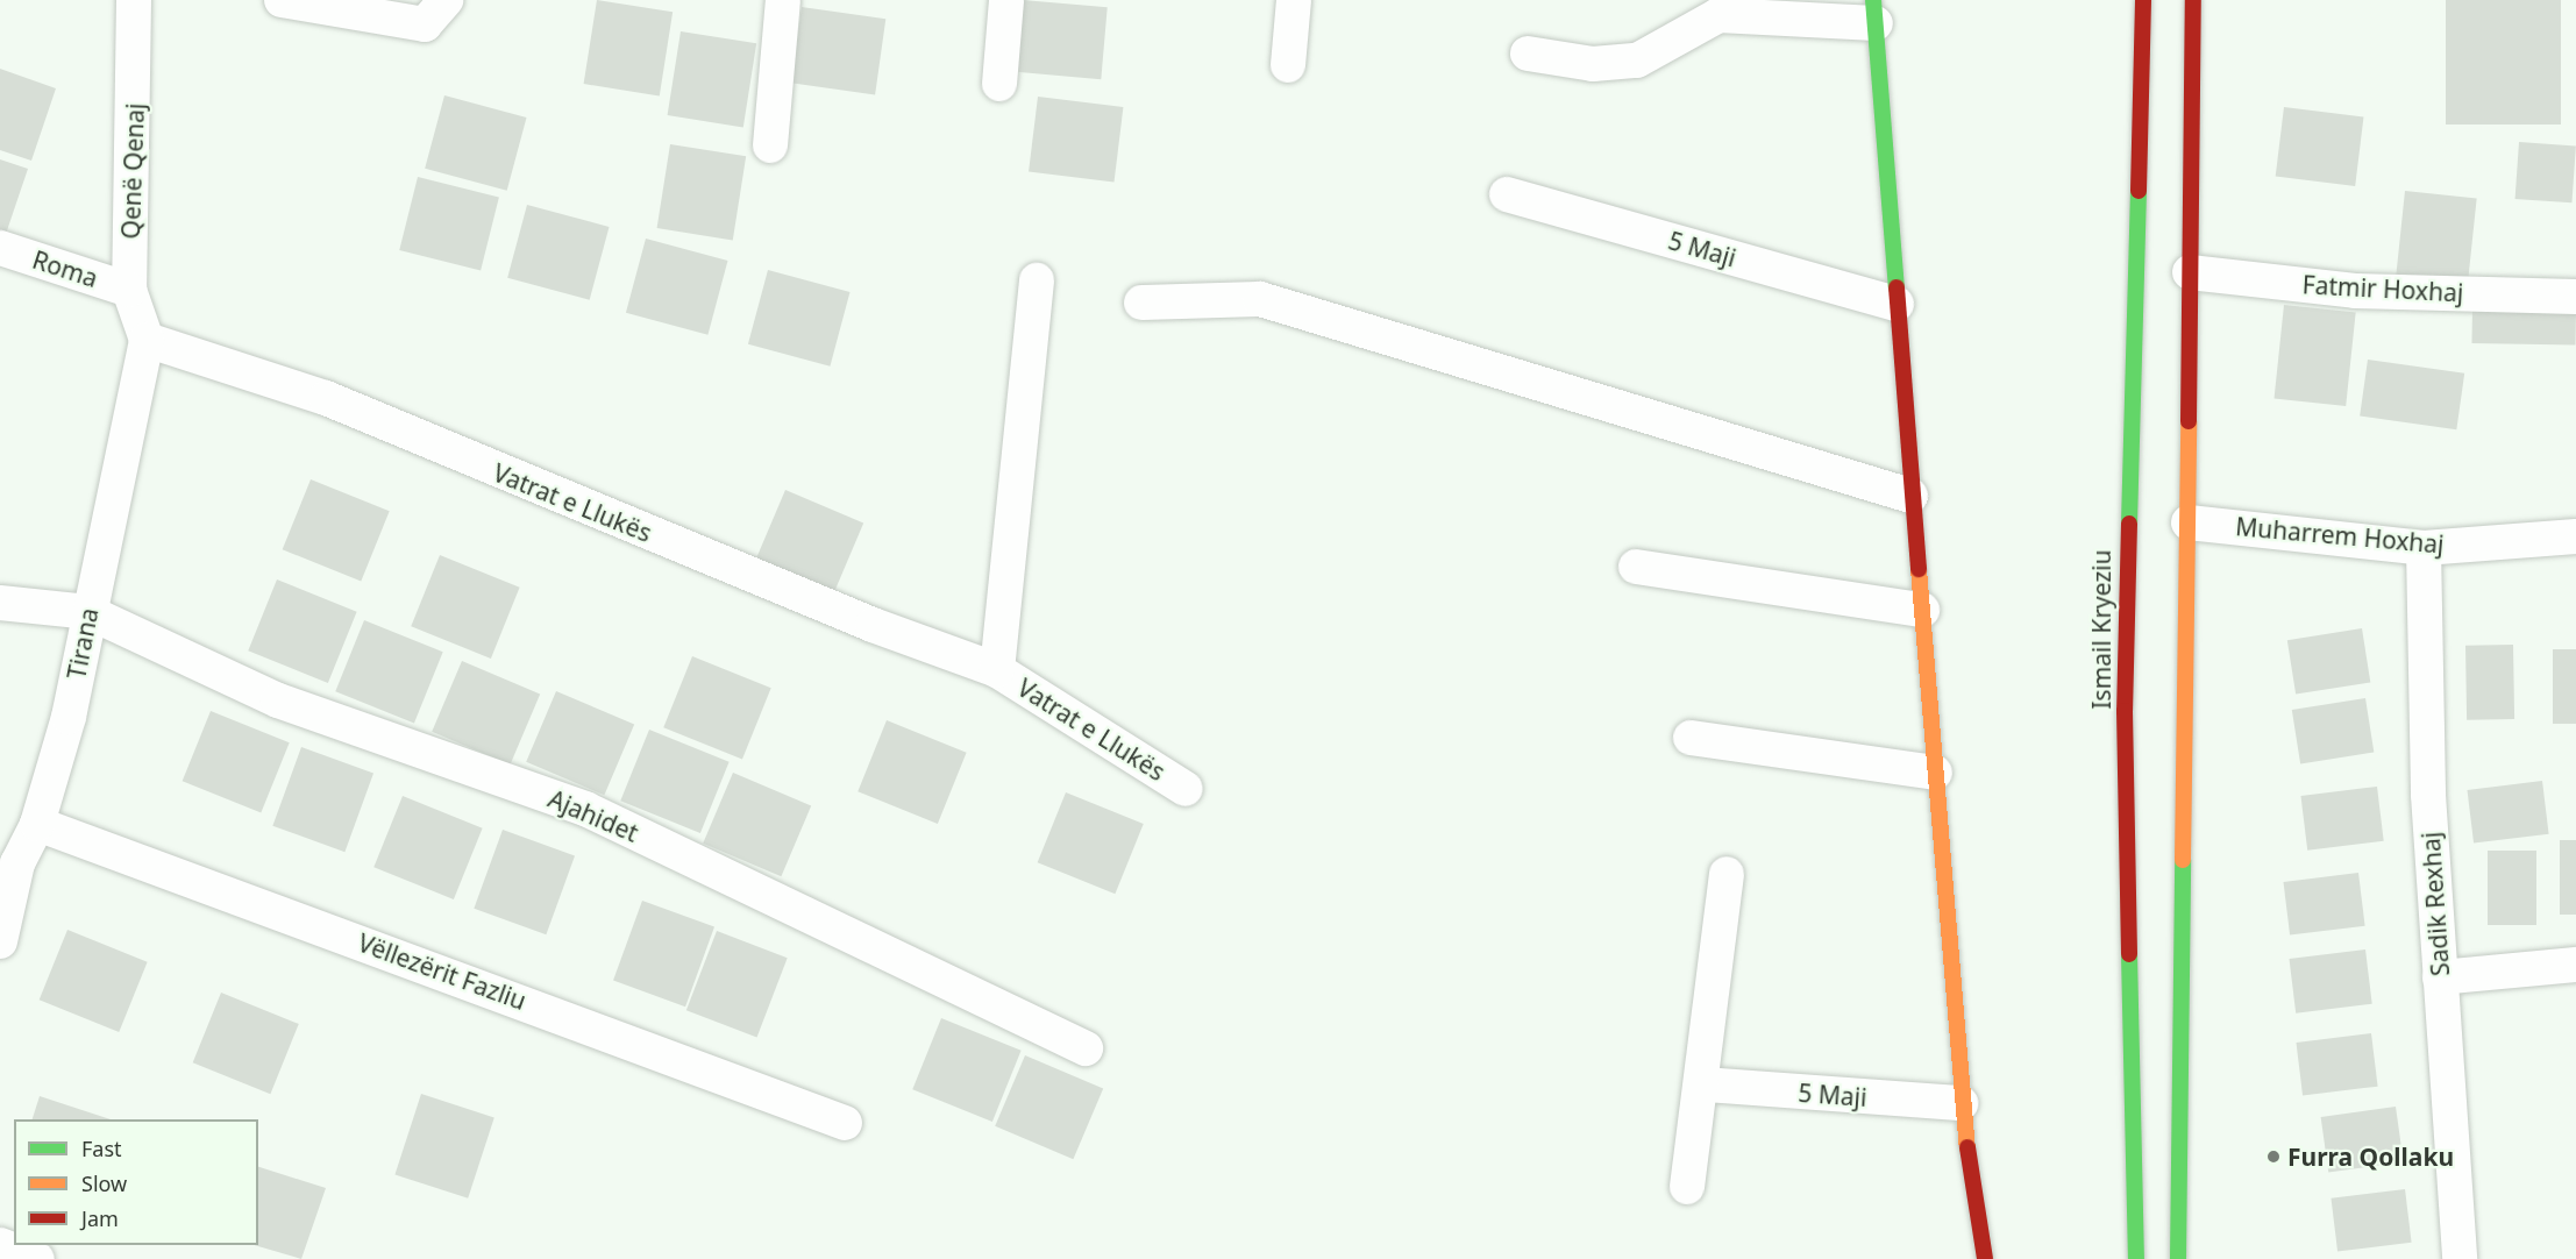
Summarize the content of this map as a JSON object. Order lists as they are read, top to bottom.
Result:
{
  "streets": {
    "main road": ["Ismail Kryeziu"],
    "street": [
      "Qenë Qenaj",
      "5 Maji",
      "Roma",
      "Fatmir Hoxhaj",
      "Vatrat e Llukës",
      "Muharrem Hoxhaj",
      "Tirana",
      "Ajahidet",
      "Sadik Rexhaj",
      "Vëllezërit Fazliu"
    ]
  },
  "crossings": [
    ["Qenë Qenaj", "Roma"],
    ["Qenë Qenaj", "Vatrat e Llukës"],
    ["Qenë Qenaj", "Tirana"],
    ["Vatrat e Llukës", "Tirana"],
    ["Muharrem Hoxhaj", "Sadik Rexhaj"],
    ["Tirana", "Ajahidet"],
    ["Tirana", "Vëllezërit Fazliu"]
  ],
  "places": ["Furra Qollaku"],
  "legend": ["Fast", "Slow", "Jam"]
}
